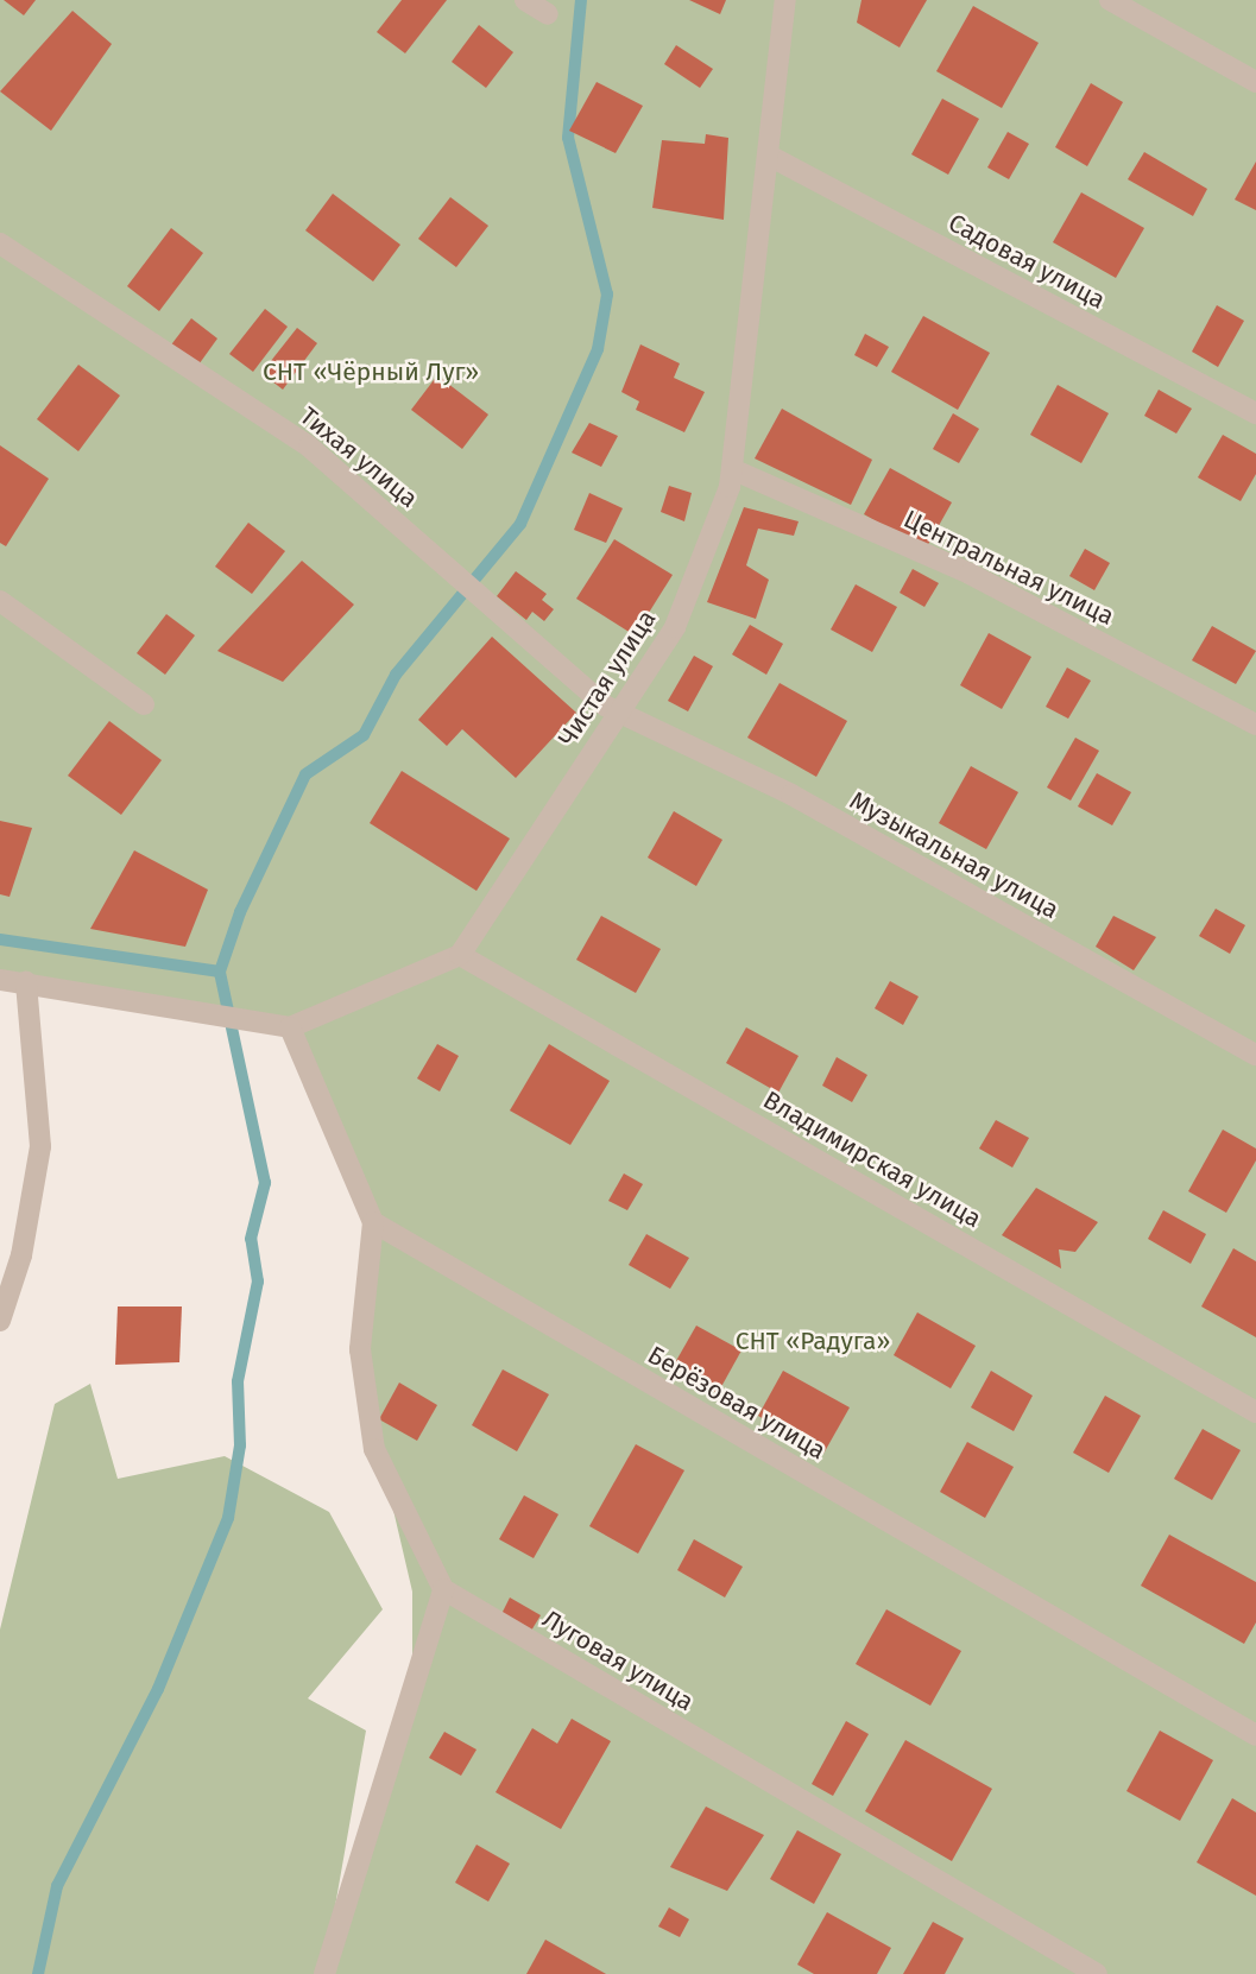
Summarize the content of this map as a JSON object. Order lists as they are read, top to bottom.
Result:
{
  "streets": {
    "street": [
      "Садовая улица",
      "Тихая улица",
      "Центральная улица",
      "Чистая улица",
      "Музыкальная улица",
      "Владимирская улица",
      "Берёзовая улица",
      "Луговая улица"
    ]
  },
  "crossings": [
    ["Садовая улица", "Чистая улица"],
    ["Тихая улица", "Чистая улица"],
    ["Тихая улица", "Музыкальная улица"],
    ["Центральная улица", "Чистая улица"],
    ["Чистая улица", "Музыкальная улица"],
    ["Чистая улица", "Владимирская улица"]
  ],
  "parks": ["СНТ «Чёрный Луг»", "СНТ «Радуга»"]
}
